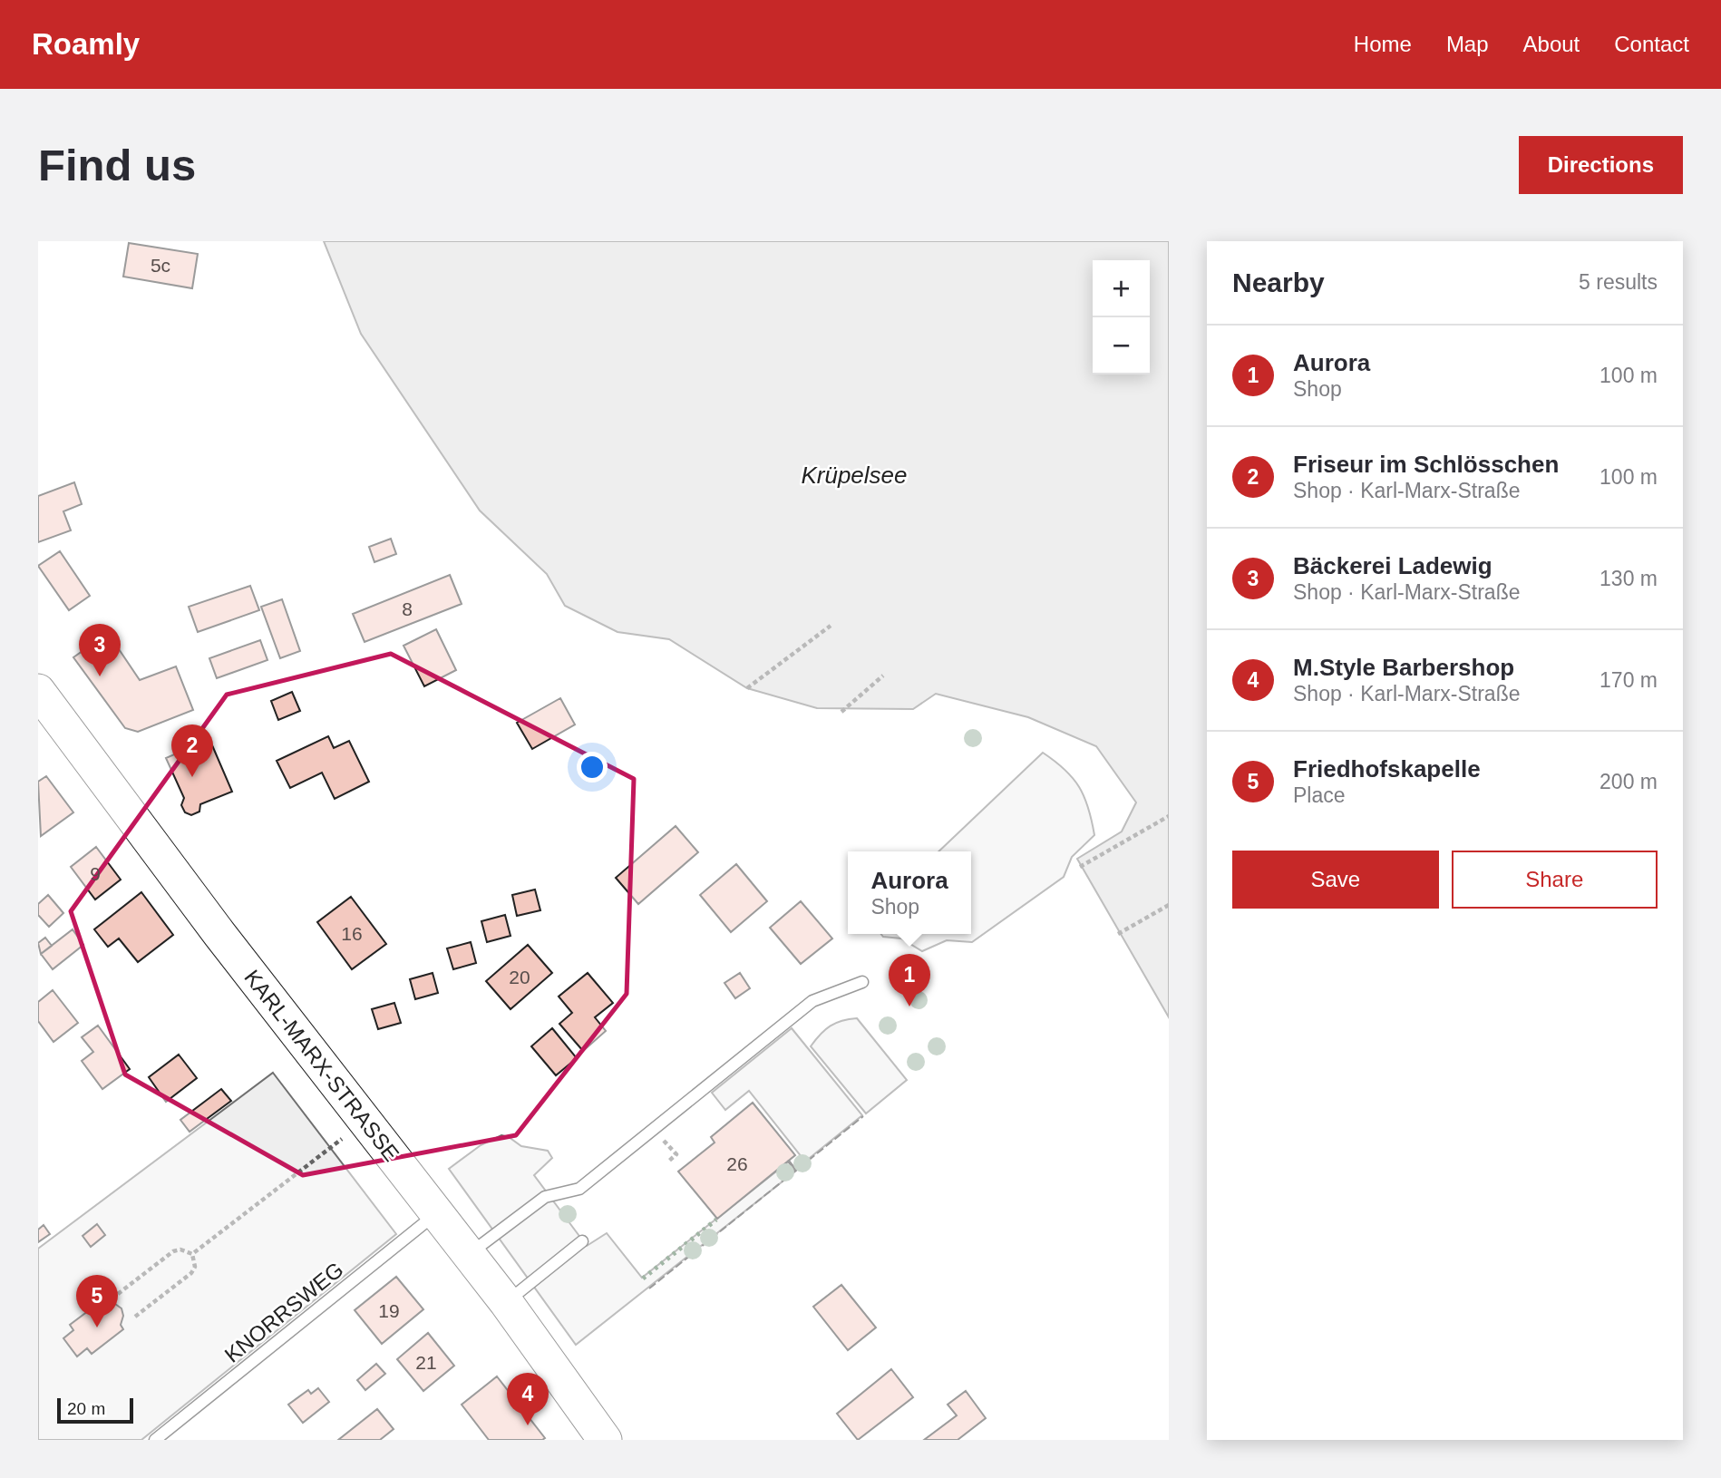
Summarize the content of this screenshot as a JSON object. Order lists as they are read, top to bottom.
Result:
{
  "streets": {
    "street": ["KARL-MARX-STRASSE"],
    "lane": ["KNORRSWEG"]
  },
  "crossings": [
    ["KARL-MARX-STRASSE", "KNORRSWEG"]
  ],
  "water": ["Krüpelsee"],
  "house_numbers": [
    "5c",
    "8",
    "9",
    "16",
    "20",
    "26",
    "19",
    "21"
  ],
  "scale_bar": "20 m",
  "page": {
    "header": "Roamly",
    "nav": [
      "Home",
      "Map",
      "About",
      "Contact"
    ],
    "buttons": [
      "Directions",
      ["Save", "Share"]
    ],
    "title": "Find us",
    "heading": ["Nearby", "5 results"],
    "map_buttons": ["+", "−"],
    "list": [
      {
        "mark": "1",
        "name": "Aurora",
        "note": "Shop",
        "value": "100 m"
      },
      {
        "mark": "2",
        "name": "Friseur im Schlösschen",
        "note": "Shop · Karl-Marx-Straße",
        "value": "100 m"
      },
      {
        "mark": "3",
        "name": "Bäckerei Ladewig",
        "note": "Shop · Karl-Marx-Straße",
        "value": "130 m"
      },
      {
        "mark": "4",
        "name": "M.Style Barbershop",
        "note": "Shop · Karl-Marx-Straße",
        "value": "170 m"
      },
      {
        "mark": "5",
        "name": "Friedhofskapelle",
        "note": "Place",
        "value": "200 m"
      }
    ],
    "pins": [
      "3",
      "2",
      "1",
      "5",
      "4"
    ],
    "popup": ["Aurora", "Shop"],
    "scale": "20 m"
  }
}
